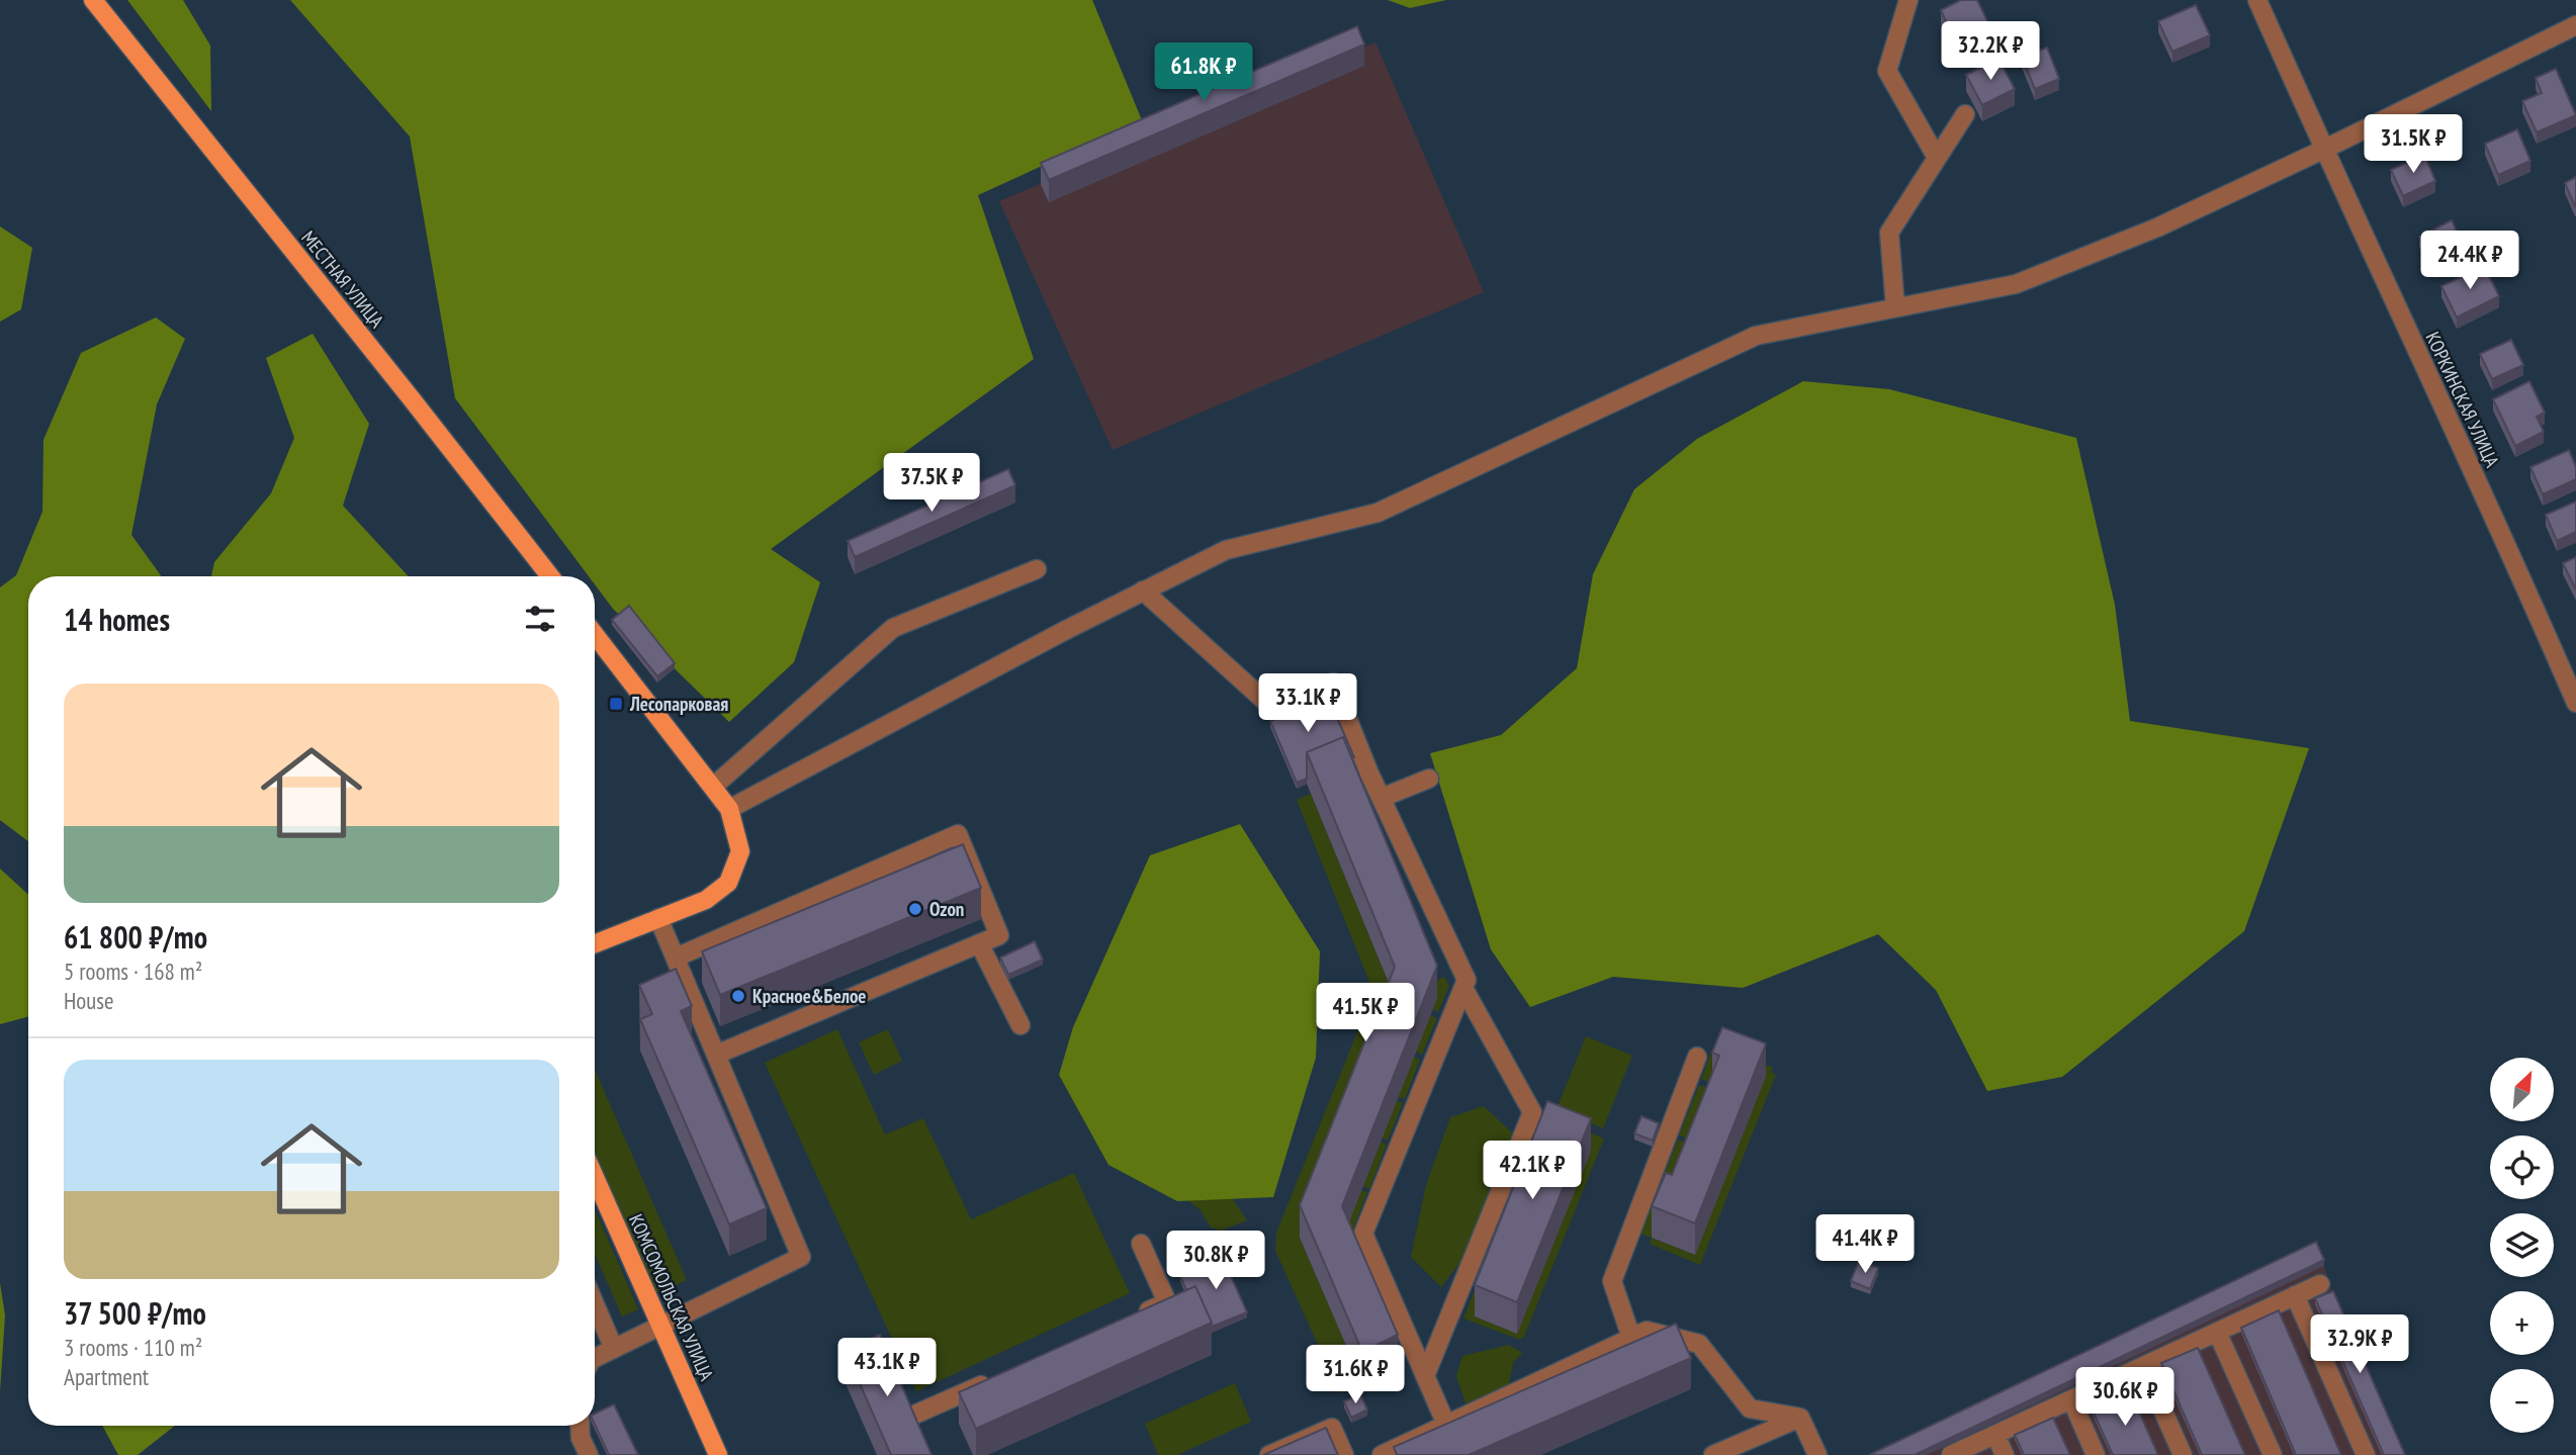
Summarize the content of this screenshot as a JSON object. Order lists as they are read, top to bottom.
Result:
{
  "streets": {
    "main road": ["МЕСТНАЯ УЛИЦА", "КОМСОМОЛЬСКАЯ УЛИЦА"],
    "street": ["КОРКИНСКАЯ УЛИЦА"]
  },
  "places": {
    "transit": ["Лесопарковая"],
    "other": ["Ozon", "Красное&Белое"]
  },
  "north": "top right",
  "page": {
    "price": [
      "32.2K ₽",
      "61.8K ₽",
      "31.5K ₽",
      "24.4K ₽",
      "37.5K ₽",
      "33.1K ₽",
      "41.5K ₽",
      "42.1K ₽",
      "41.4K ₽",
      "30.8K ₽",
      "32.9K ₽",
      "43.1K ₽",
      "31.6K ₽",
      "30.6K ₽"
    ],
    "heading": "14 homes",
    "list": [
      {
        "name": "61 800 ₽/mo",
        "note": "5 rooms · 168 m² · House"
      },
      {
        "name": "37 500 ₽/mo",
        "note": "3 rooms · 110 m² · Apartment"
      }
    ],
    "map_buttons": ["+", "−"]
  }
}
